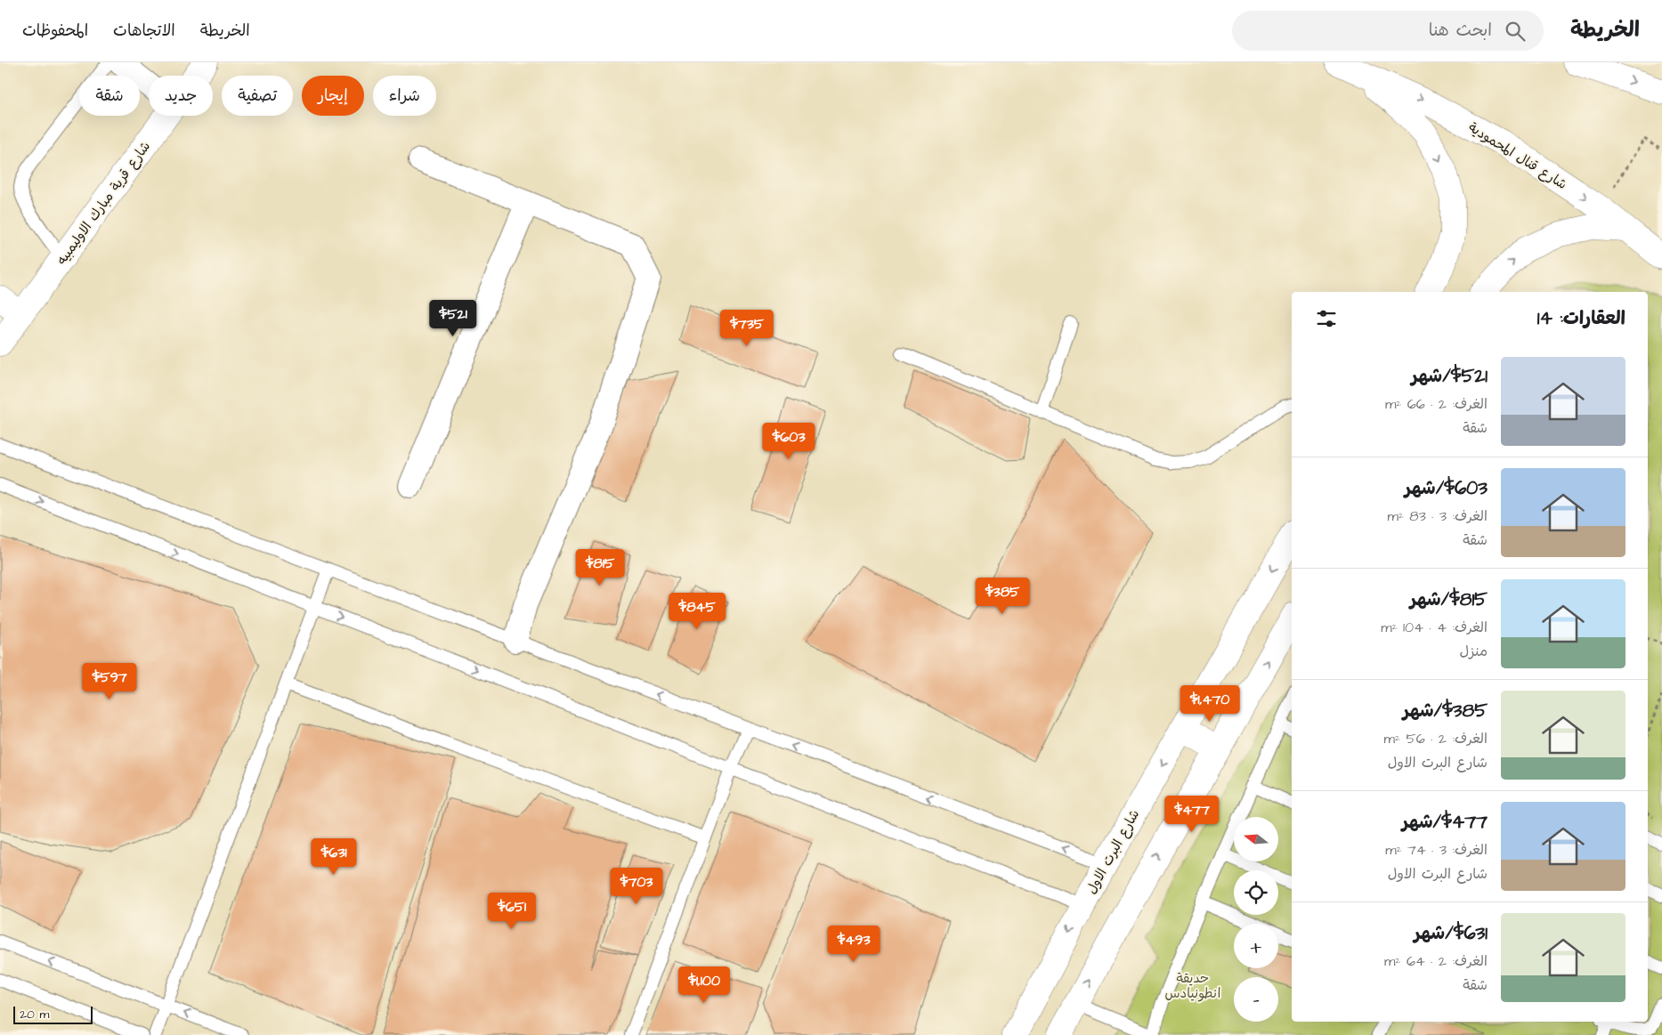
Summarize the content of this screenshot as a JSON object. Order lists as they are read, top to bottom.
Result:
{
  "streets": {
    "main road": ["شارع قنال المحمودية", "شارع قرية مبارك الاوليمبيه", "شارع البرت الاول"]
  },
  "parks": ["حديقة انطونيادس"],
  "scale_bar": "20 m",
  "north": "left",
  "page": {
    "header": "الخريطة",
    "search": "ابحث هنا",
    "nav": ["الخريطة", "الاتجاهات", "المحفوظات"],
    "chip": [
      "شراء",
      "إيجار",
      "تصفية",
      "جديد",
      "شقة"
    ],
    "heading": "العقارات: 14",
    "price": [
      "$521",
      "$735",
      "$603",
      "$815",
      "$385",
      "$845",
      "$597",
      "$1,470",
      "$477",
      "$631",
      "$703",
      "$651",
      "$493",
      "$1,100"
    ],
    "list": [
      {
        "name": "$521/شهر",
        "note": "الغرف: 2 · 66 m² · شقة"
      },
      {
        "name": "$603/شهر",
        "note": "الغرف: 3 · 83 m² · شقة"
      },
      {
        "name": "$815/شهر",
        "note": "الغرف: 4 · 104 m² · منزل"
      },
      {
        "name": "$385/شهر",
        "note": "الغرف: 2 · 56 m² · شارع البرت الاول"
      },
      {
        "name": "$477/شهر",
        "note": "الغرف: 3 · 74 m² · شارع البرت الاول"
      },
      {
        "name": "$631/شهر",
        "note": "الغرف: 2 · 64 m² · شقة"
      }
    ],
    "map_buttons": ["+", "−"],
    "scale": "20 m"
  }
}
